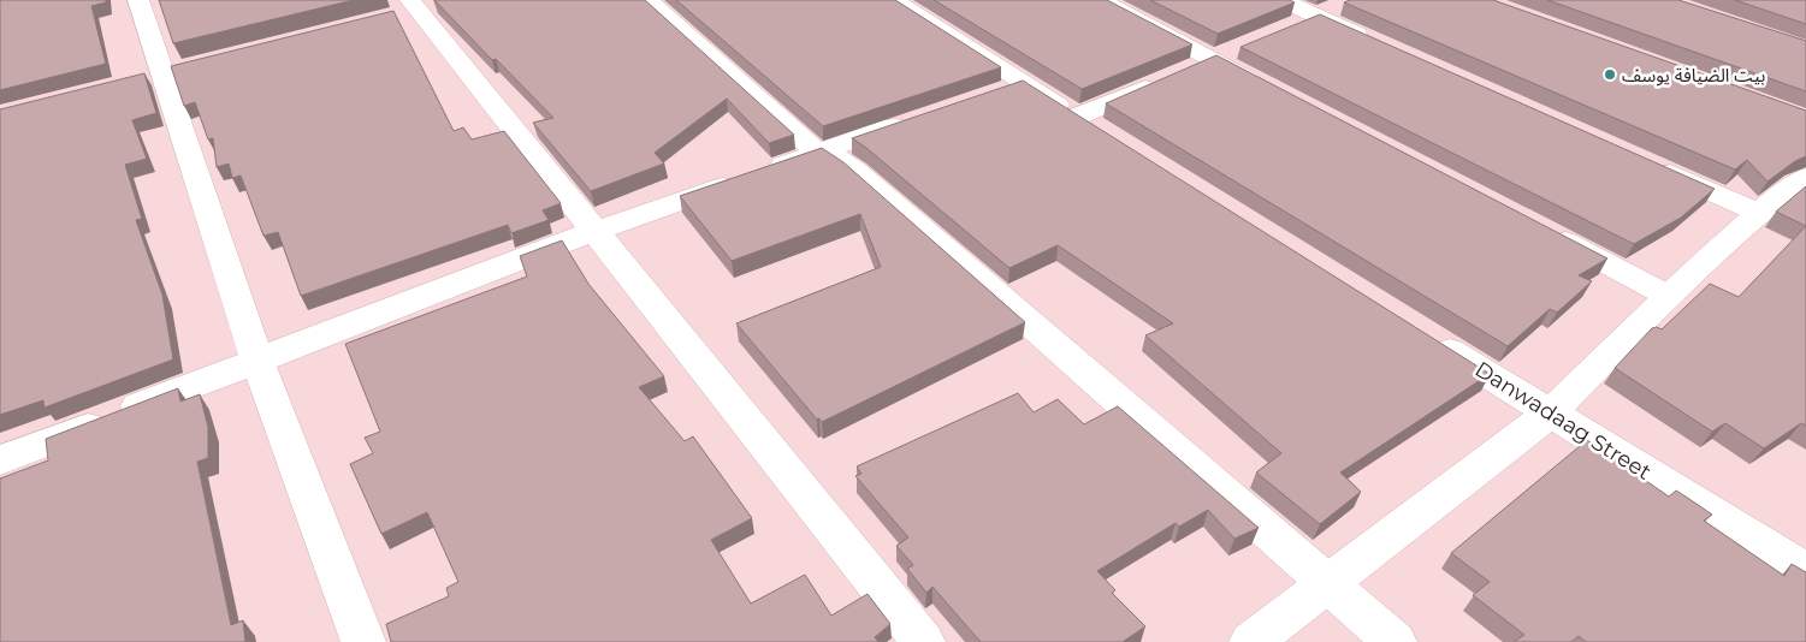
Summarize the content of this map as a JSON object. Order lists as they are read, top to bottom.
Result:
{
  "streets": {
    "street": ["Danwadaag Street"]
  },
  "places": ["بيت الضيافة يوسف"]
}
